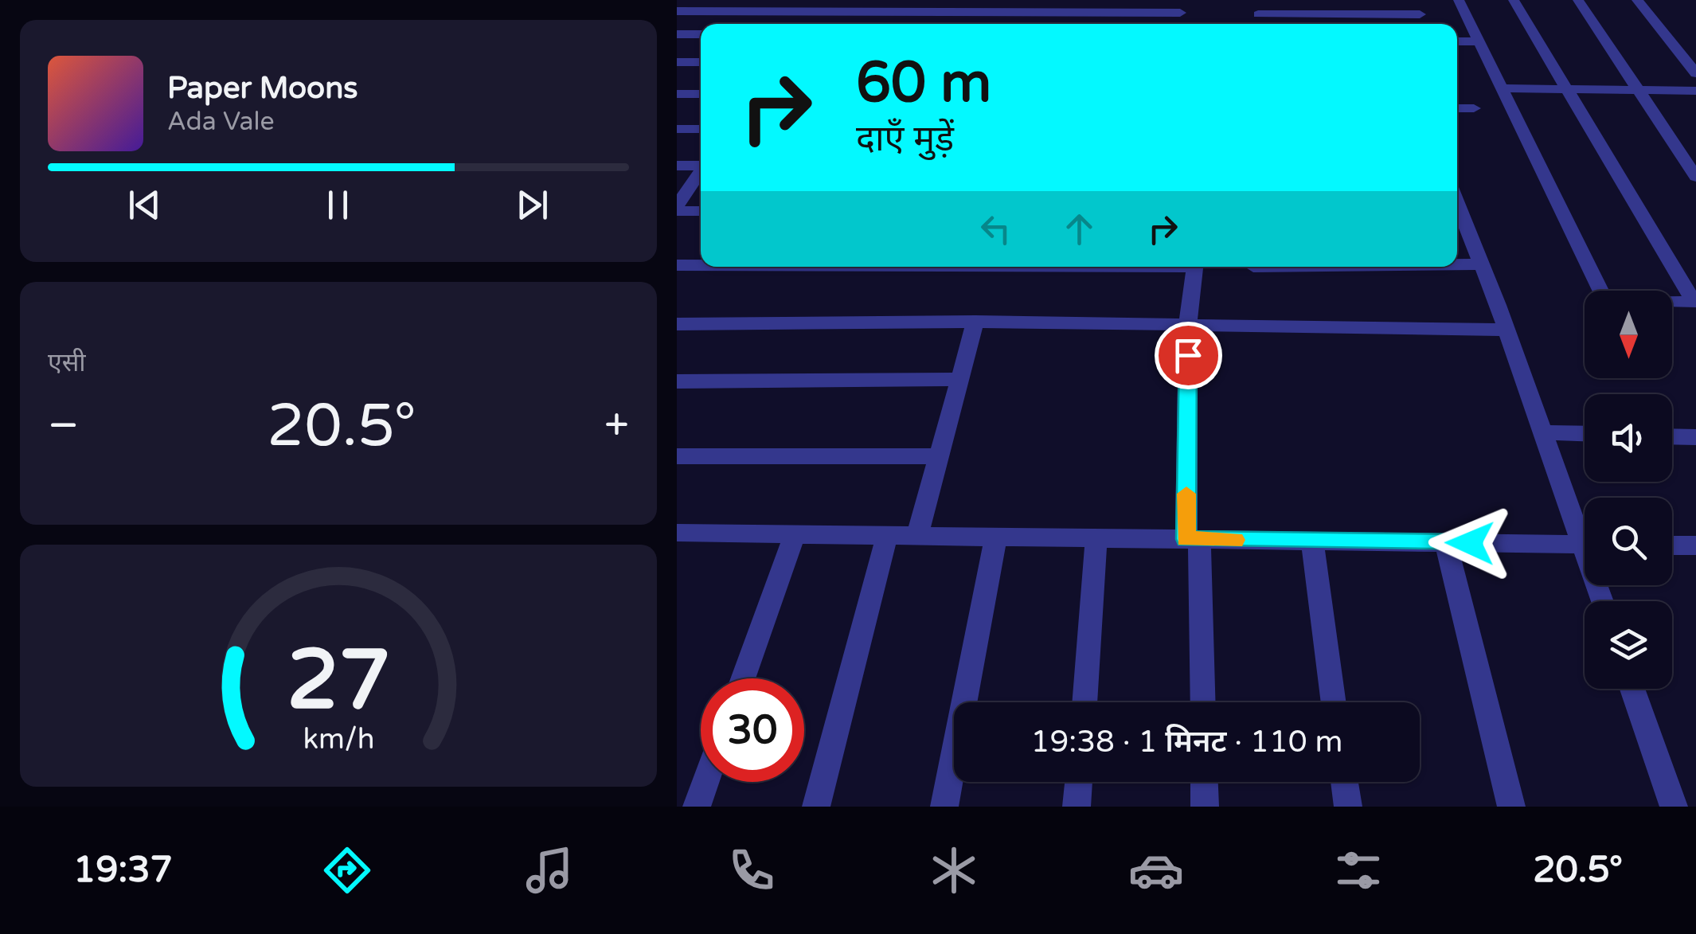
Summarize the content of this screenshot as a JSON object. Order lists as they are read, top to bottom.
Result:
{
  "north": "bottom",
  "page": {
    "turn": ["60 m", "दाएँ मुड़ें"],
    "song": ["Paper Moons", "Ada Vale"],
    "tile": "एसी",
    "heat": ["−", "20.5°", "+"],
    "limit": "30",
    "trip": "19:38 · 1 मिनट · 110 m",
    "tabs": ["19:37", "20.5°"],
    "gauge": ["27", "km/h"]
  }
}
